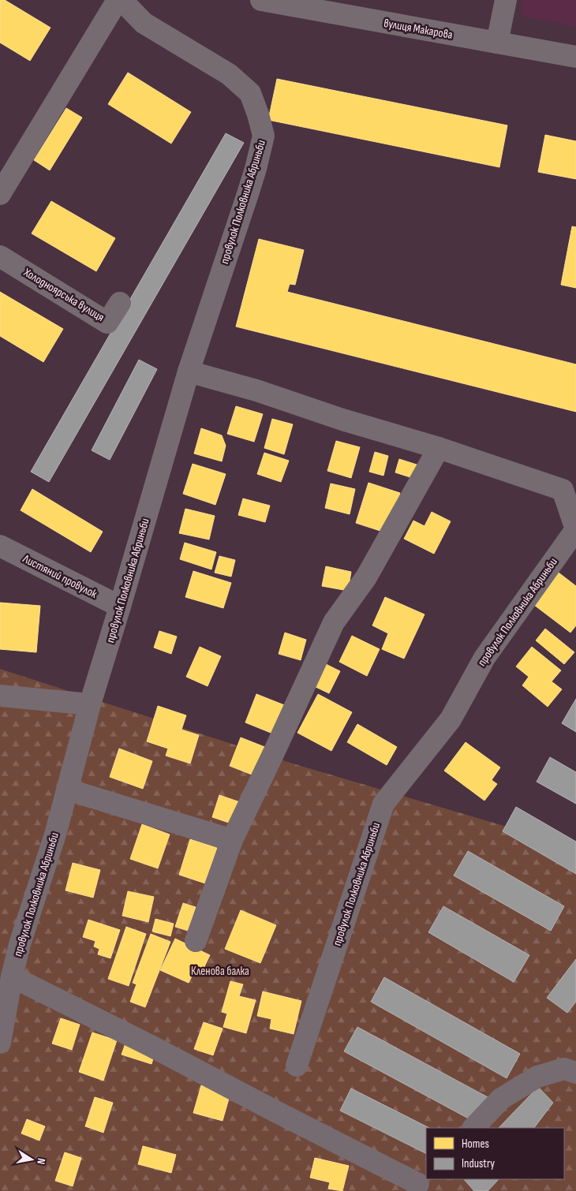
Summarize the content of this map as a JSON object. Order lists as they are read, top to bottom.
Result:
{
  "streets": {
    "street": [
      "вулиця Макарова",
      "провулок Полковника Абриньби",
      "Холодноярська вулиця",
      "Листяний провулок"
    ]
  },
  "crossings": [
    ["провулок Полковника Абриньби", "Листяний провулок"]
  ],
  "parks": ["Кленова балка"],
  "legend": ["Homes", "Industry"],
  "north": "right"
}
